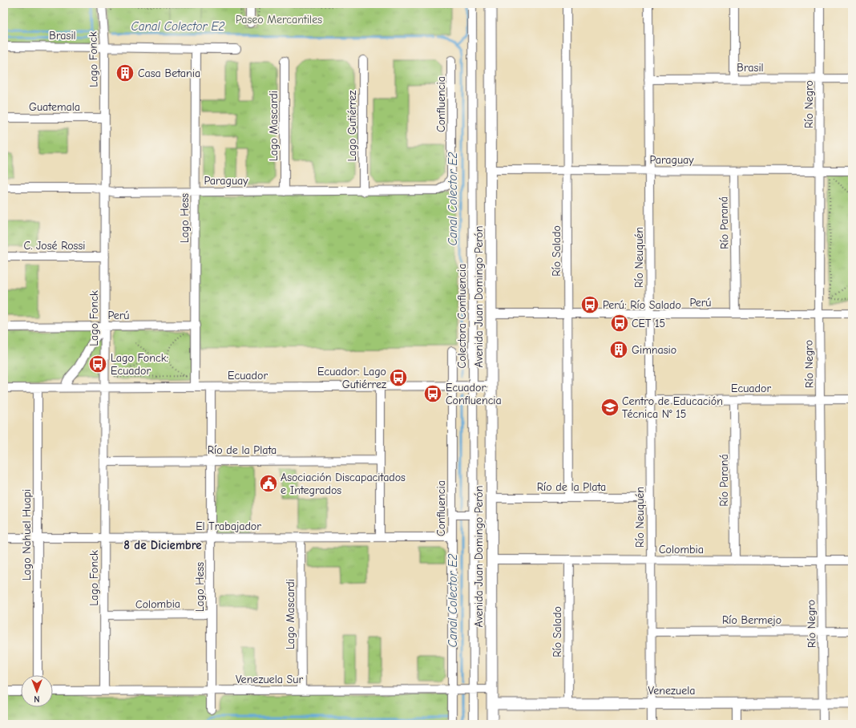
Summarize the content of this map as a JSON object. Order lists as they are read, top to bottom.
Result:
{
  "streets": {
    "main road": ["Avenida Juan Domingo Perón", "Venezuela"],
    "street": [
      "Brasil",
      "Lago Fonck",
      "Confluencia",
      "Río Negro",
      "Guatemala",
      "Lago Mascardi",
      "Lago Gutiérrez",
      "Paraguay",
      "Lago Hess",
      "Río Paraná",
      "C. José Rossi",
      "Río Salado",
      "Río Neuquén",
      "Perú",
      "Colectora Confluencia",
      "Ecuador",
      "Río de la Plata",
      "El Trabajador",
      "Lago Nahuel Huapi",
      "Colombia",
      "Río Bermejo",
      "Venezuela Sur"
    ]
  },
  "crossings": [
    ["Brasil", "Lago Fonck"],
    ["Brasil", "Río Negro"],
    ["Brasil", "Lago Hess"],
    ["Brasil", "Río Neuquén"],
    ["Lago Fonck", "Guatemala"],
    ["Lago Fonck", "Paraguay"],
    ["Lago Fonck", "C. José Rossi"],
    ["Lago Fonck", "Perú"],
    ["Lago Fonck", "Ecuador"],
    ["Lago Fonck", "Río de la Plata"],
    ["Lago Fonck", "El Trabajador"],
    ["Lago Fonck", "Colombia"],
    ["Lago Fonck", "Venezuela Sur"],
    ["Confluencia", "Paraguay"],
    ["Confluencia", "Ecuador"],
    ["Confluencia", "El Trabajador"],
    ["Confluencia", "Venezuela Sur"],
    ["Río Negro", "Paraguay"],
    ["Río Negro", "Perú"],
    ["Río Negro", "Ecuador"],
    ["Río Negro", "Colombia"],
    ["Río Negro", "Río Bermejo"],
    ["Río Negro", "Venezuela"],
    ["Lago Mascardi", "Paraguay"],
    ["Lago Mascardi", "El Trabajador"],
    ["Lago Mascardi", "Venezuela Sur"],
    ["Lago Gutiérrez", "Paraguay"],
    ["Paraguay", "Lago Hess"],
    ["Paraguay", "Río Paraná"],
    ["Paraguay", "Río Salado"],
    ["Paraguay", "Río Neuquén"],
    ["Paraguay", "Avenida Juan Domingo Perón"],
    ["Lago Hess", "Perú"],
    ["Lago Hess", "Ecuador"],
    ["Lago Hess", "Río de la Plata"],
    ["Lago Hess", "El Trabajador"],
    ["Lago Hess", "Colombia"],
    ["Lago Hess", "Venezuela Sur"],
    ["Río Paraná", "Perú"],
    ["Río Paraná", "Ecuador"],
    ["Río Paraná", "Colombia"],
    ["Río Salado", "Perú"],
    ["Río Salado", "Río de la Plata"],
    ["Río Salado", "Colombia"],
    ["Río Salado", "Venezuela"],
    ["Río Neuquén", "Perú"],
    ["Río Neuquén", "Ecuador"],
    ["Río Neuquén", "Río de la Plata"],
    ["Río Neuquén", "Colombia"],
    ["Río Neuquén", "Río Bermejo"],
    ["Río Neuquén", "Venezuela"],
    ["Avenida Juan Domingo Perón", "Perú"],
    ["Avenida Juan Domingo Perón", "Ecuador"],
    ["Avenida Juan Domingo Perón", "Río de la Plata"],
    ["Avenida Juan Domingo Perón", "Colombia"],
    ["Avenida Juan Domingo Perón", "Venezuela Sur"],
    ["Avenida Juan Domingo Perón", "Venezuela"],
    ["Colectora Confluencia", "Ecuador"],
    ["Colectora Confluencia", "Venezuela Sur"],
    ["Ecuador", "Lago Nahuel Huapi"],
    ["El Trabajador", "Lago Nahuel Huapi"]
  ],
  "districts": ["8 de Diciembre"],
  "water": ["Canal Colector E2"],
  "parks": ["Paseo Mercantiles"],
  "places": {
    "building": ["Casa Betania", "Gimnasio"],
    "bus stop": [
      "Perú: Río Salado",
      "CET 15",
      "Lago Fonck: Ecuador",
      "Ecuador: Lago Gutiérrez",
      "Ecuador: Confluencia"
    ],
    "school or university": ["Centro de Educación Técnica N° 15"],
    "public building": ["Asociación Discapacitados e Integrados"]
  },
  "north": "bottom"
}
